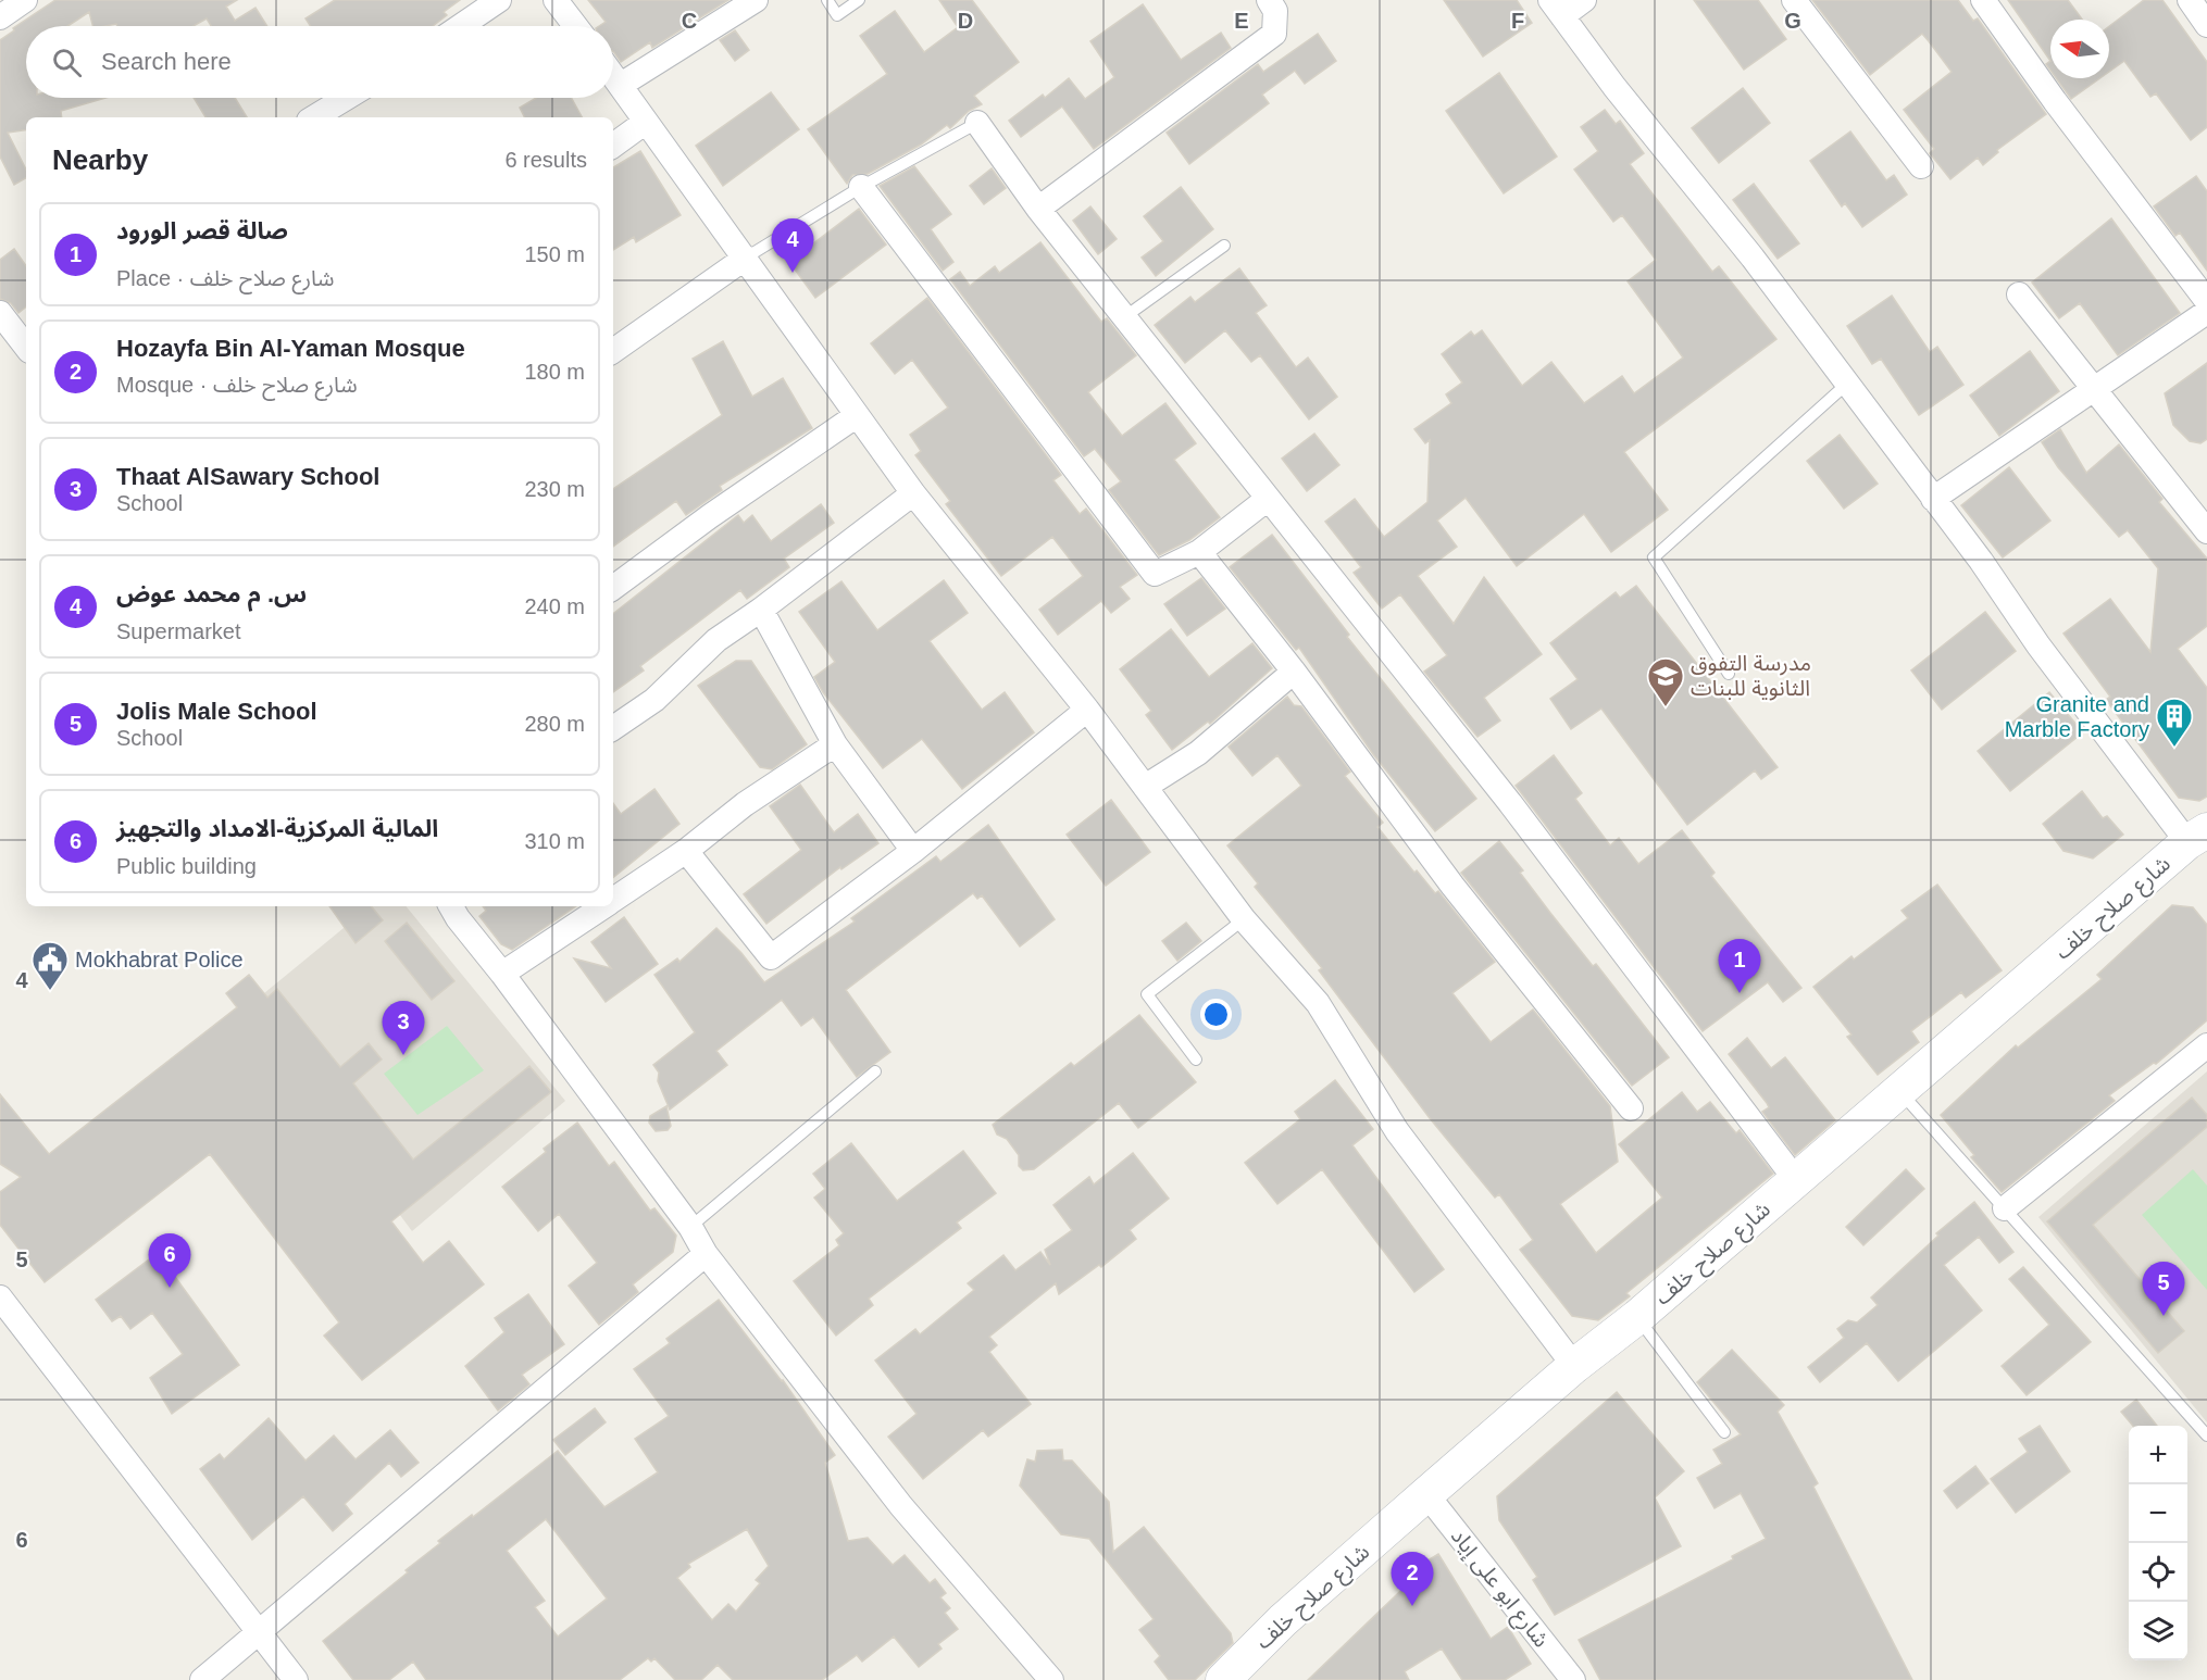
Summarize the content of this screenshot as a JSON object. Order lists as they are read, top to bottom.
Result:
{
  "streets": {
    "main road": ["شارع صلاح خلف"],
    "street": ["شارع ابو على إياد"]
  },
  "crossings": [
    ["شارع صلاح خلف", "شارع ابو على إياد"]
  ],
  "places": {
    "school or university": ["مدرسة التفوق الثانوية للبنات"],
    "building": ["Granite and Marble Factory"],
    "public building": ["Mokhabrat Police"]
  },
  "north": "left",
  "page": {
    "search": "Search here",
    "heading": ["Nearby", "6 results"],
    "list": [
      {
        "mark": "1",
        "name": "صالة قصر الورود",
        "note": "Place · شارع صلاح خلف",
        "value": "150 m"
      },
      {
        "mark": "2",
        "name": "Hozayfa Bin Al-Yaman Mosque",
        "note": "Mosque · شارع صلاح خلف",
        "value": "180 m"
      },
      {
        "mark": "3",
        "name": "Thaat AlSawary School",
        "note": "School",
        "value": "230 m"
      },
      {
        "mark": "4",
        "name": "س. م محمد عوض",
        "note": "Supermarket",
        "value": "240 m"
      },
      {
        "mark": "5",
        "name": "Jolis Male School",
        "note": "School",
        "value": "280 m"
      },
      {
        "mark": "6",
        "name": "المالية المركزية-الامداد والتجهيز",
        "note": "Public building",
        "value": "310 m"
      }
    ],
    "pins": [
      "4",
      "1",
      "3",
      "6",
      "5",
      "2"
    ],
    "map_buttons": ["+", "−"]
  },
  "grid": {
    "columns": [
      "C",
      "D",
      "E",
      "F",
      "G"
    ],
    "rows": ["4", "5", "6"]
  }
}
